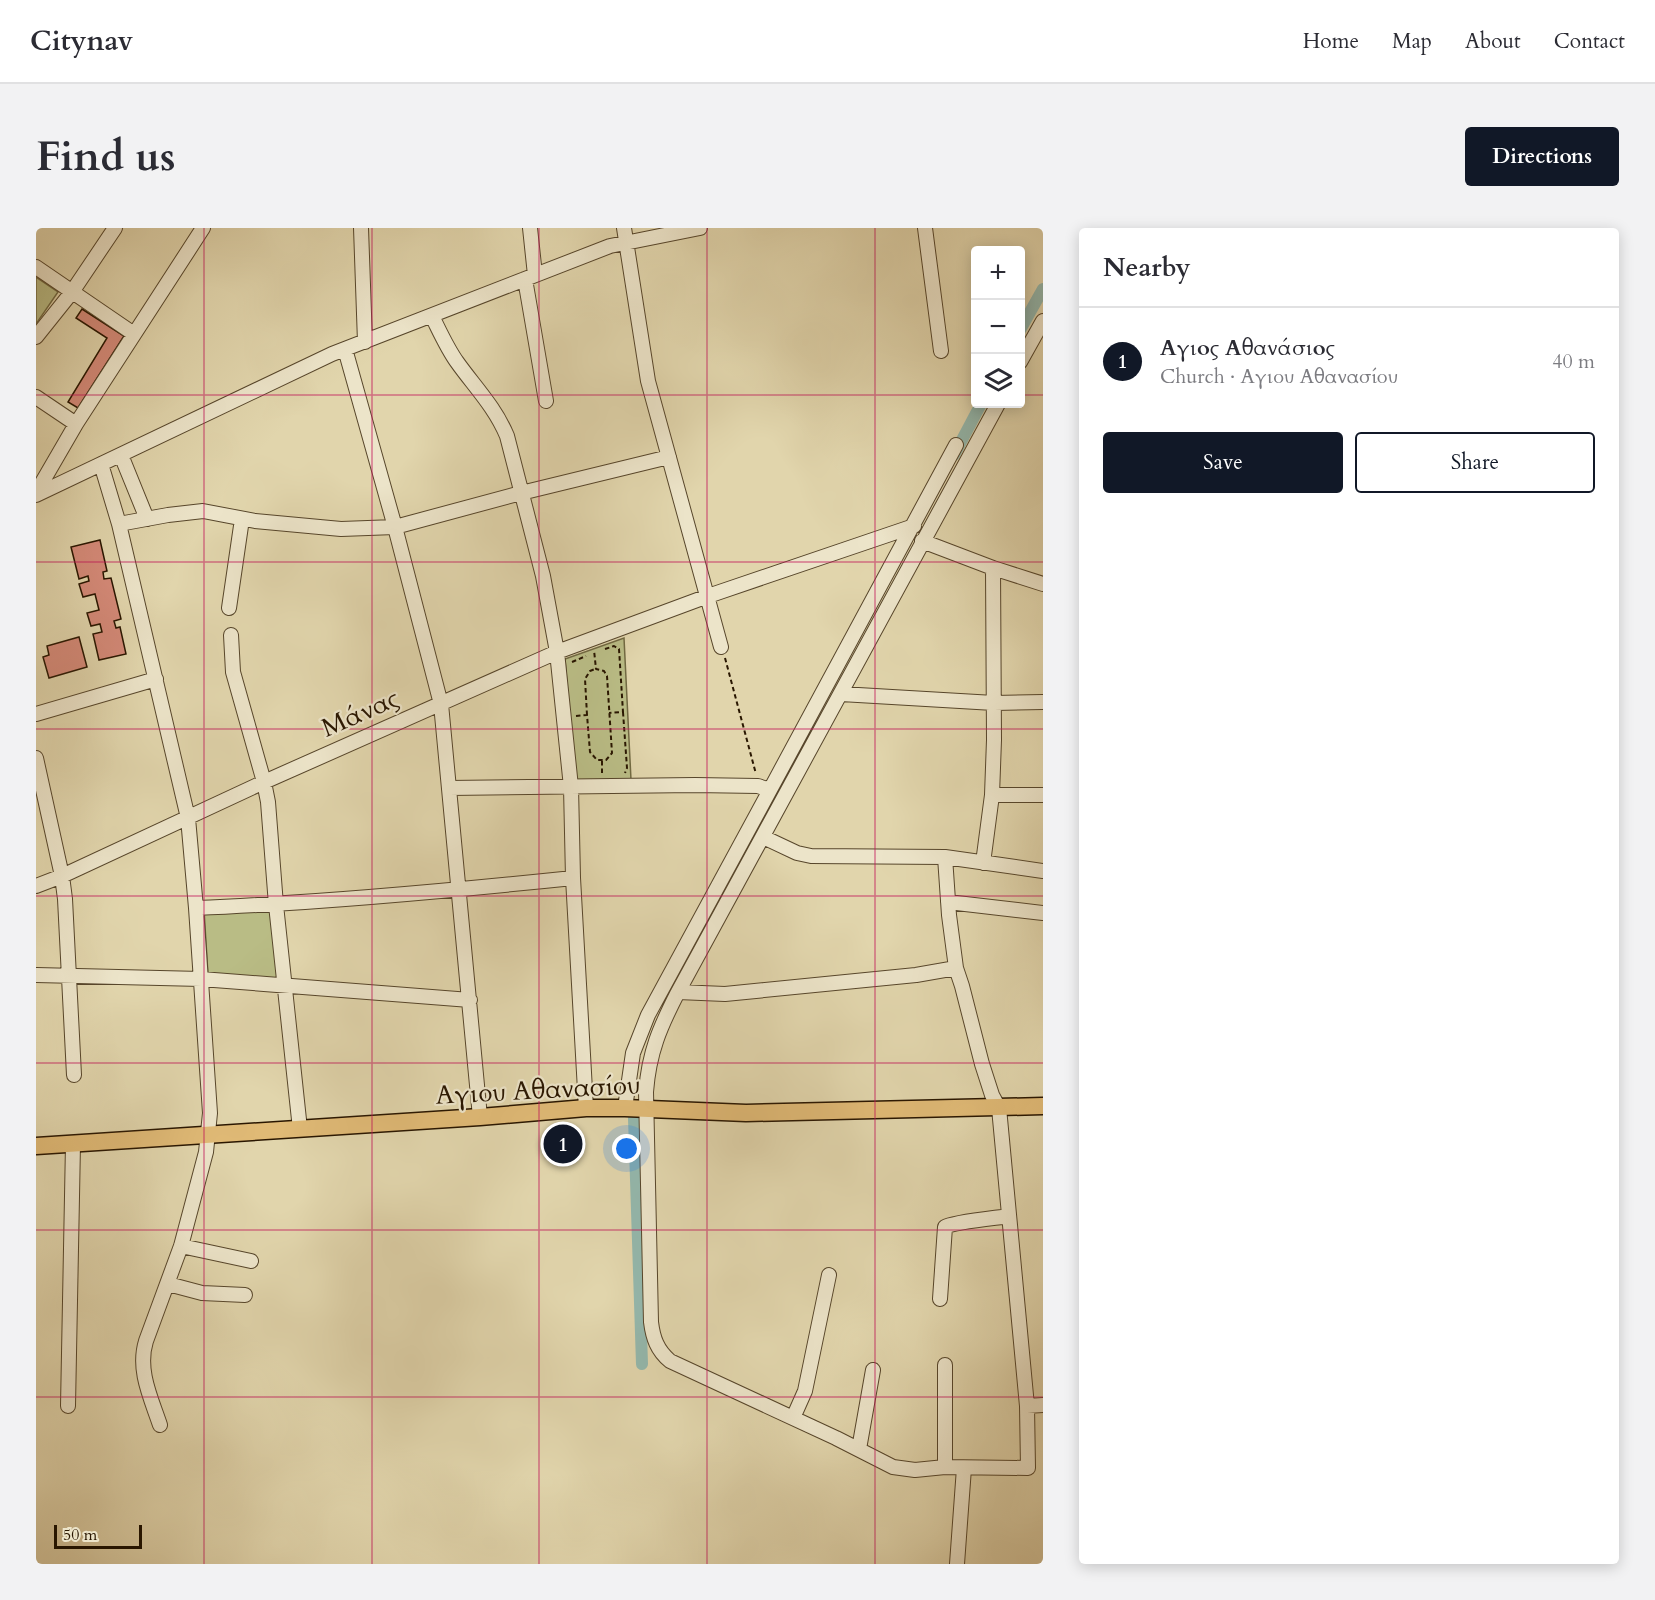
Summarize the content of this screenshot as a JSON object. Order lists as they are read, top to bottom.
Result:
{
  "streets": {
    "main road": ["Αγιου Αθανασίου"],
    "street": ["Μάνας"]
  },
  "scale_bar": "50 m",
  "page": {
    "header": "Citynav",
    "nav": [
      "Home",
      "Map",
      "About",
      "Contact"
    ],
    "buttons": [
      "Directions",
      ["Save", "Share"]
    ],
    "title": "Find us",
    "heading": "Nearby",
    "map_buttons": ["+", "−"],
    "list": [
      {
        "mark": "1",
        "name": "Αγιος Αθανάσιος",
        "note": "Church · Αγιου Αθανασίου",
        "value": "40 m"
      }
    ],
    "pins": "1",
    "scale": "50 m"
  }
}
